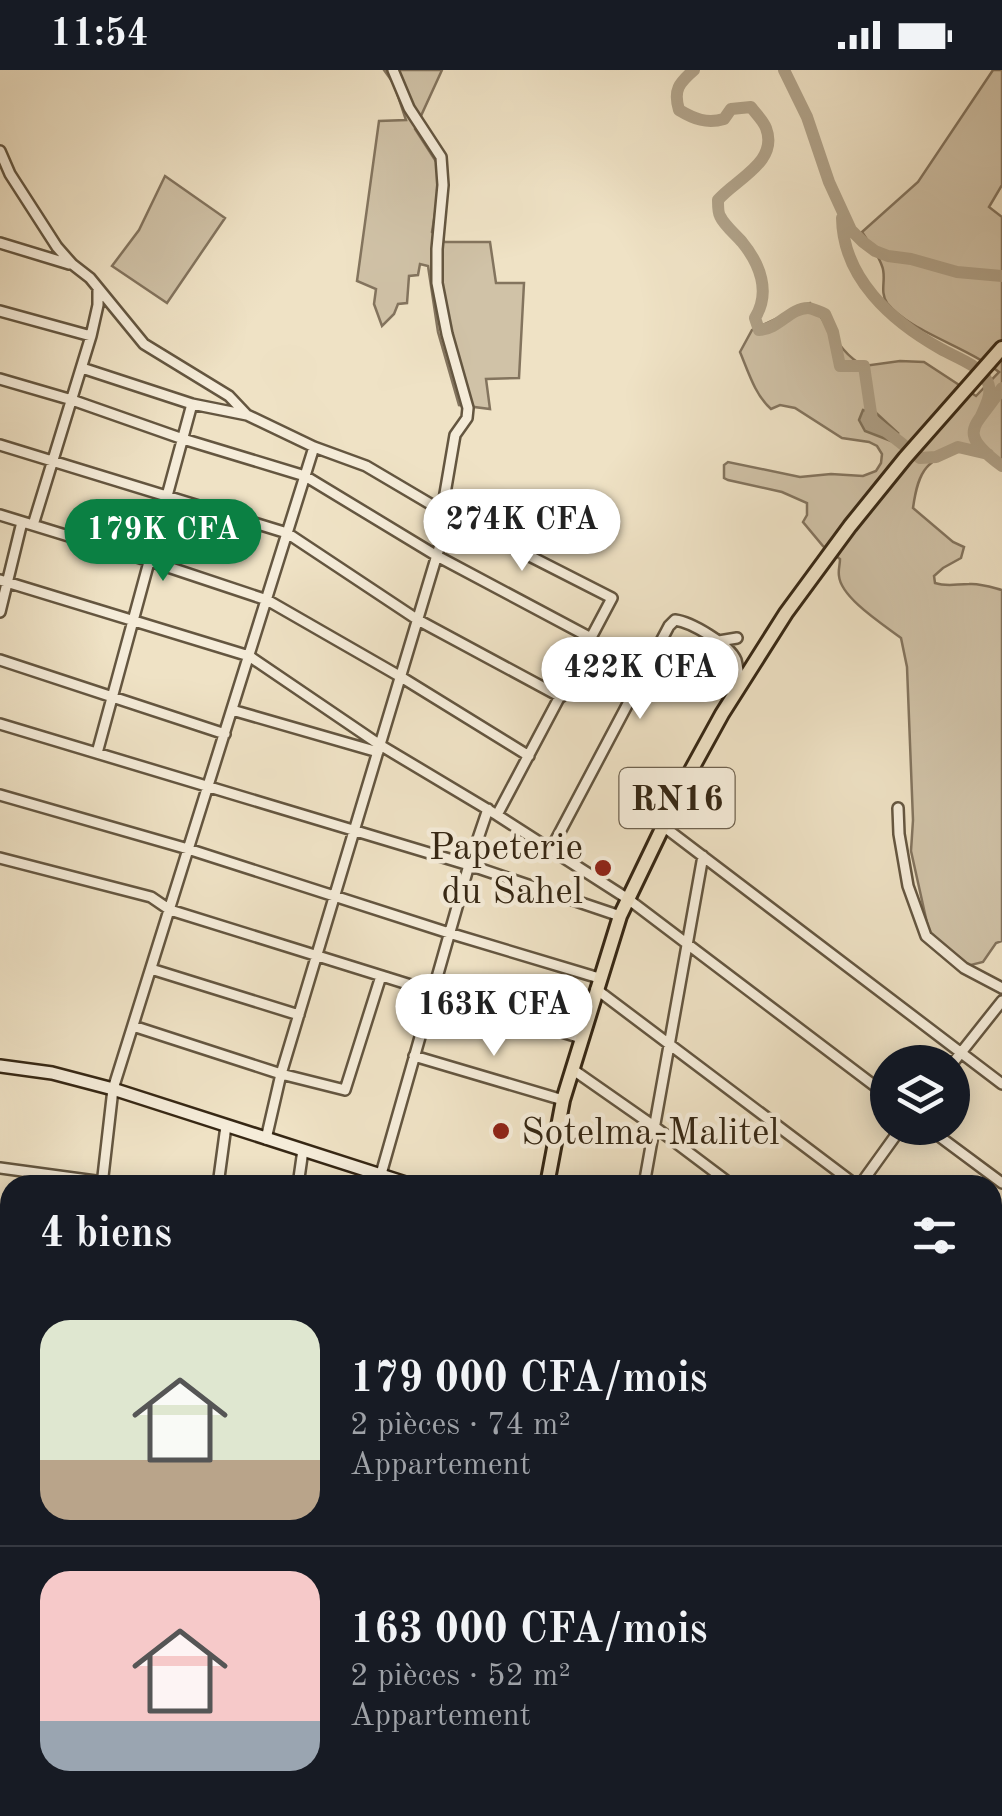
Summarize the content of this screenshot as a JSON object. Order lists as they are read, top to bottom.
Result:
{
  "streets": {
    "main road": ["RN16"]
  },
  "places": ["Papeterie du Sahel", "Sotelma-Malitel"],
  "page": {
    "status": "11:54",
    "price": [
      "274K CFA",
      "179K CFA",
      "422K CFA",
      "163K CFA"
    ],
    "heading": "4 biens",
    "list": [
      {
        "name": "179 000 CFA/mois",
        "note": "2 pièces · 74 m² · Appartement"
      },
      {
        "name": "163 000 CFA/mois",
        "note": "2 pièces · 52 m² · Appartement"
      }
    ]
  }
}
